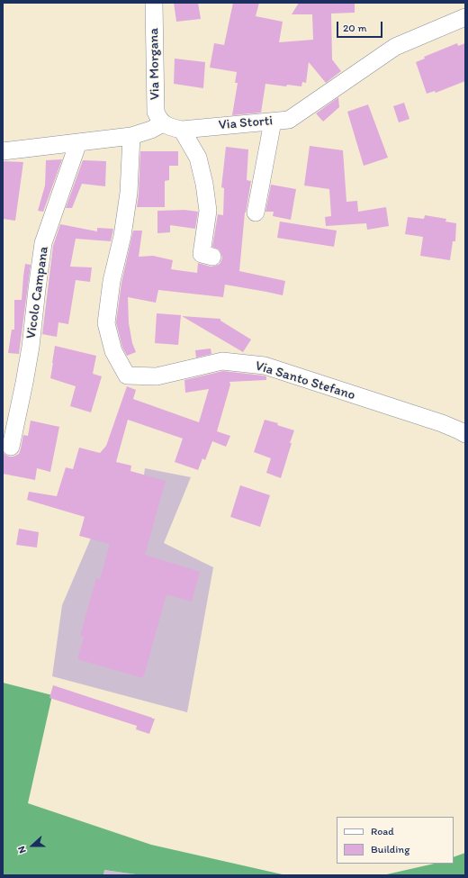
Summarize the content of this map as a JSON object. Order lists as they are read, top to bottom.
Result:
{
  "streets": {
    "street": [
      "Via Morgana",
      "Via Storti",
      "Vicolo Campana",
      "Via Santo Stefano"
    ]
  },
  "crossings": [
    ["Via Morgana", "Via Storti"]
  ],
  "legend": ["Road", "Building"],
  "scale_bar": "20 m",
  "north": "left"
}
